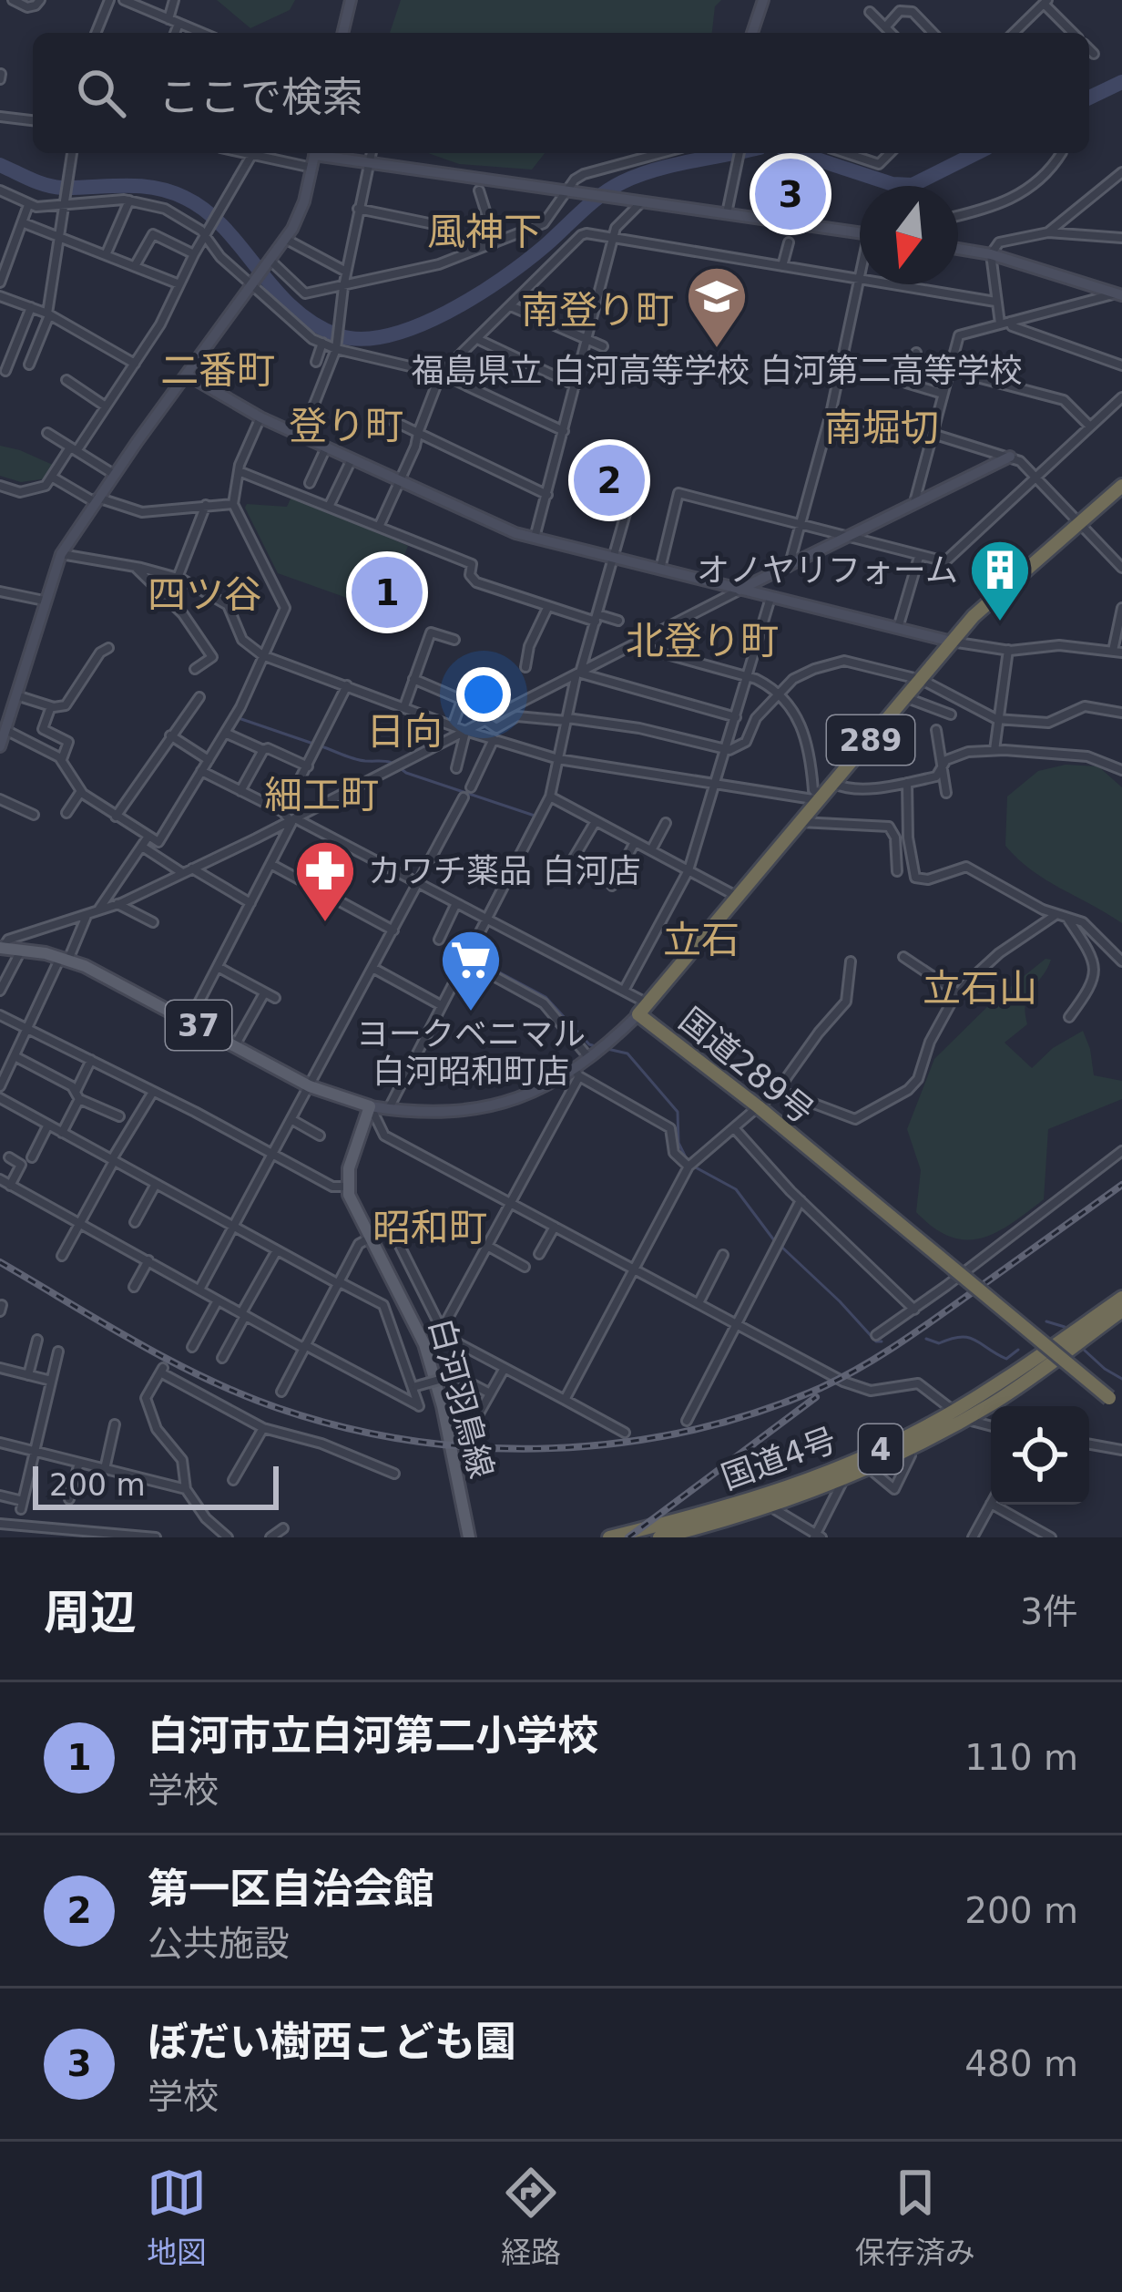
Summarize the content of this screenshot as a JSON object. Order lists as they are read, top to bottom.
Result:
{
  "streets": {
    "highway": [
      "289",
      "国道289号",
      "4",
      "国道4号"
    ],
    "main road": ["37", "白河羽鳥線"]
  },
  "districts": [
    "風神下",
    "南登り町",
    "二番町",
    "登り町",
    "南堀切",
    "四ツ谷",
    "北登り町",
    "日向",
    "細工町",
    "立石",
    "立石山",
    "昭和町"
  ],
  "places": {
    "school or university": ["福島県立 白河高等学校 白河第二高等学校"],
    "building": ["オノヤリフォーム"],
    "pharmacy": ["カワチ薬品 白河店"],
    "supermarket": ["ヨークベニマル 白河昭和町店"]
  },
  "scale_bar": "200 m",
  "north": "bottom",
  "page": {
    "search": "ここで検索",
    "pins": ["3", "2", "1"],
    "scale": "200 m",
    "heading": ["周辺", "3件"],
    "list": [
      {
        "mark": "1",
        "name": "白河市立白河第二小学校",
        "note": "学校",
        "value": "110 m"
      },
      {
        "mark": "2",
        "name": "第一区自治会館",
        "note": "公共施設",
        "value": "200 m"
      },
      {
        "mark": "3",
        "name": "ぼだい樹西こども園",
        "note": "学校",
        "value": "480 m"
      }
    ],
    "nav": ["地図", "経路", "保存済み"]
  }
}
